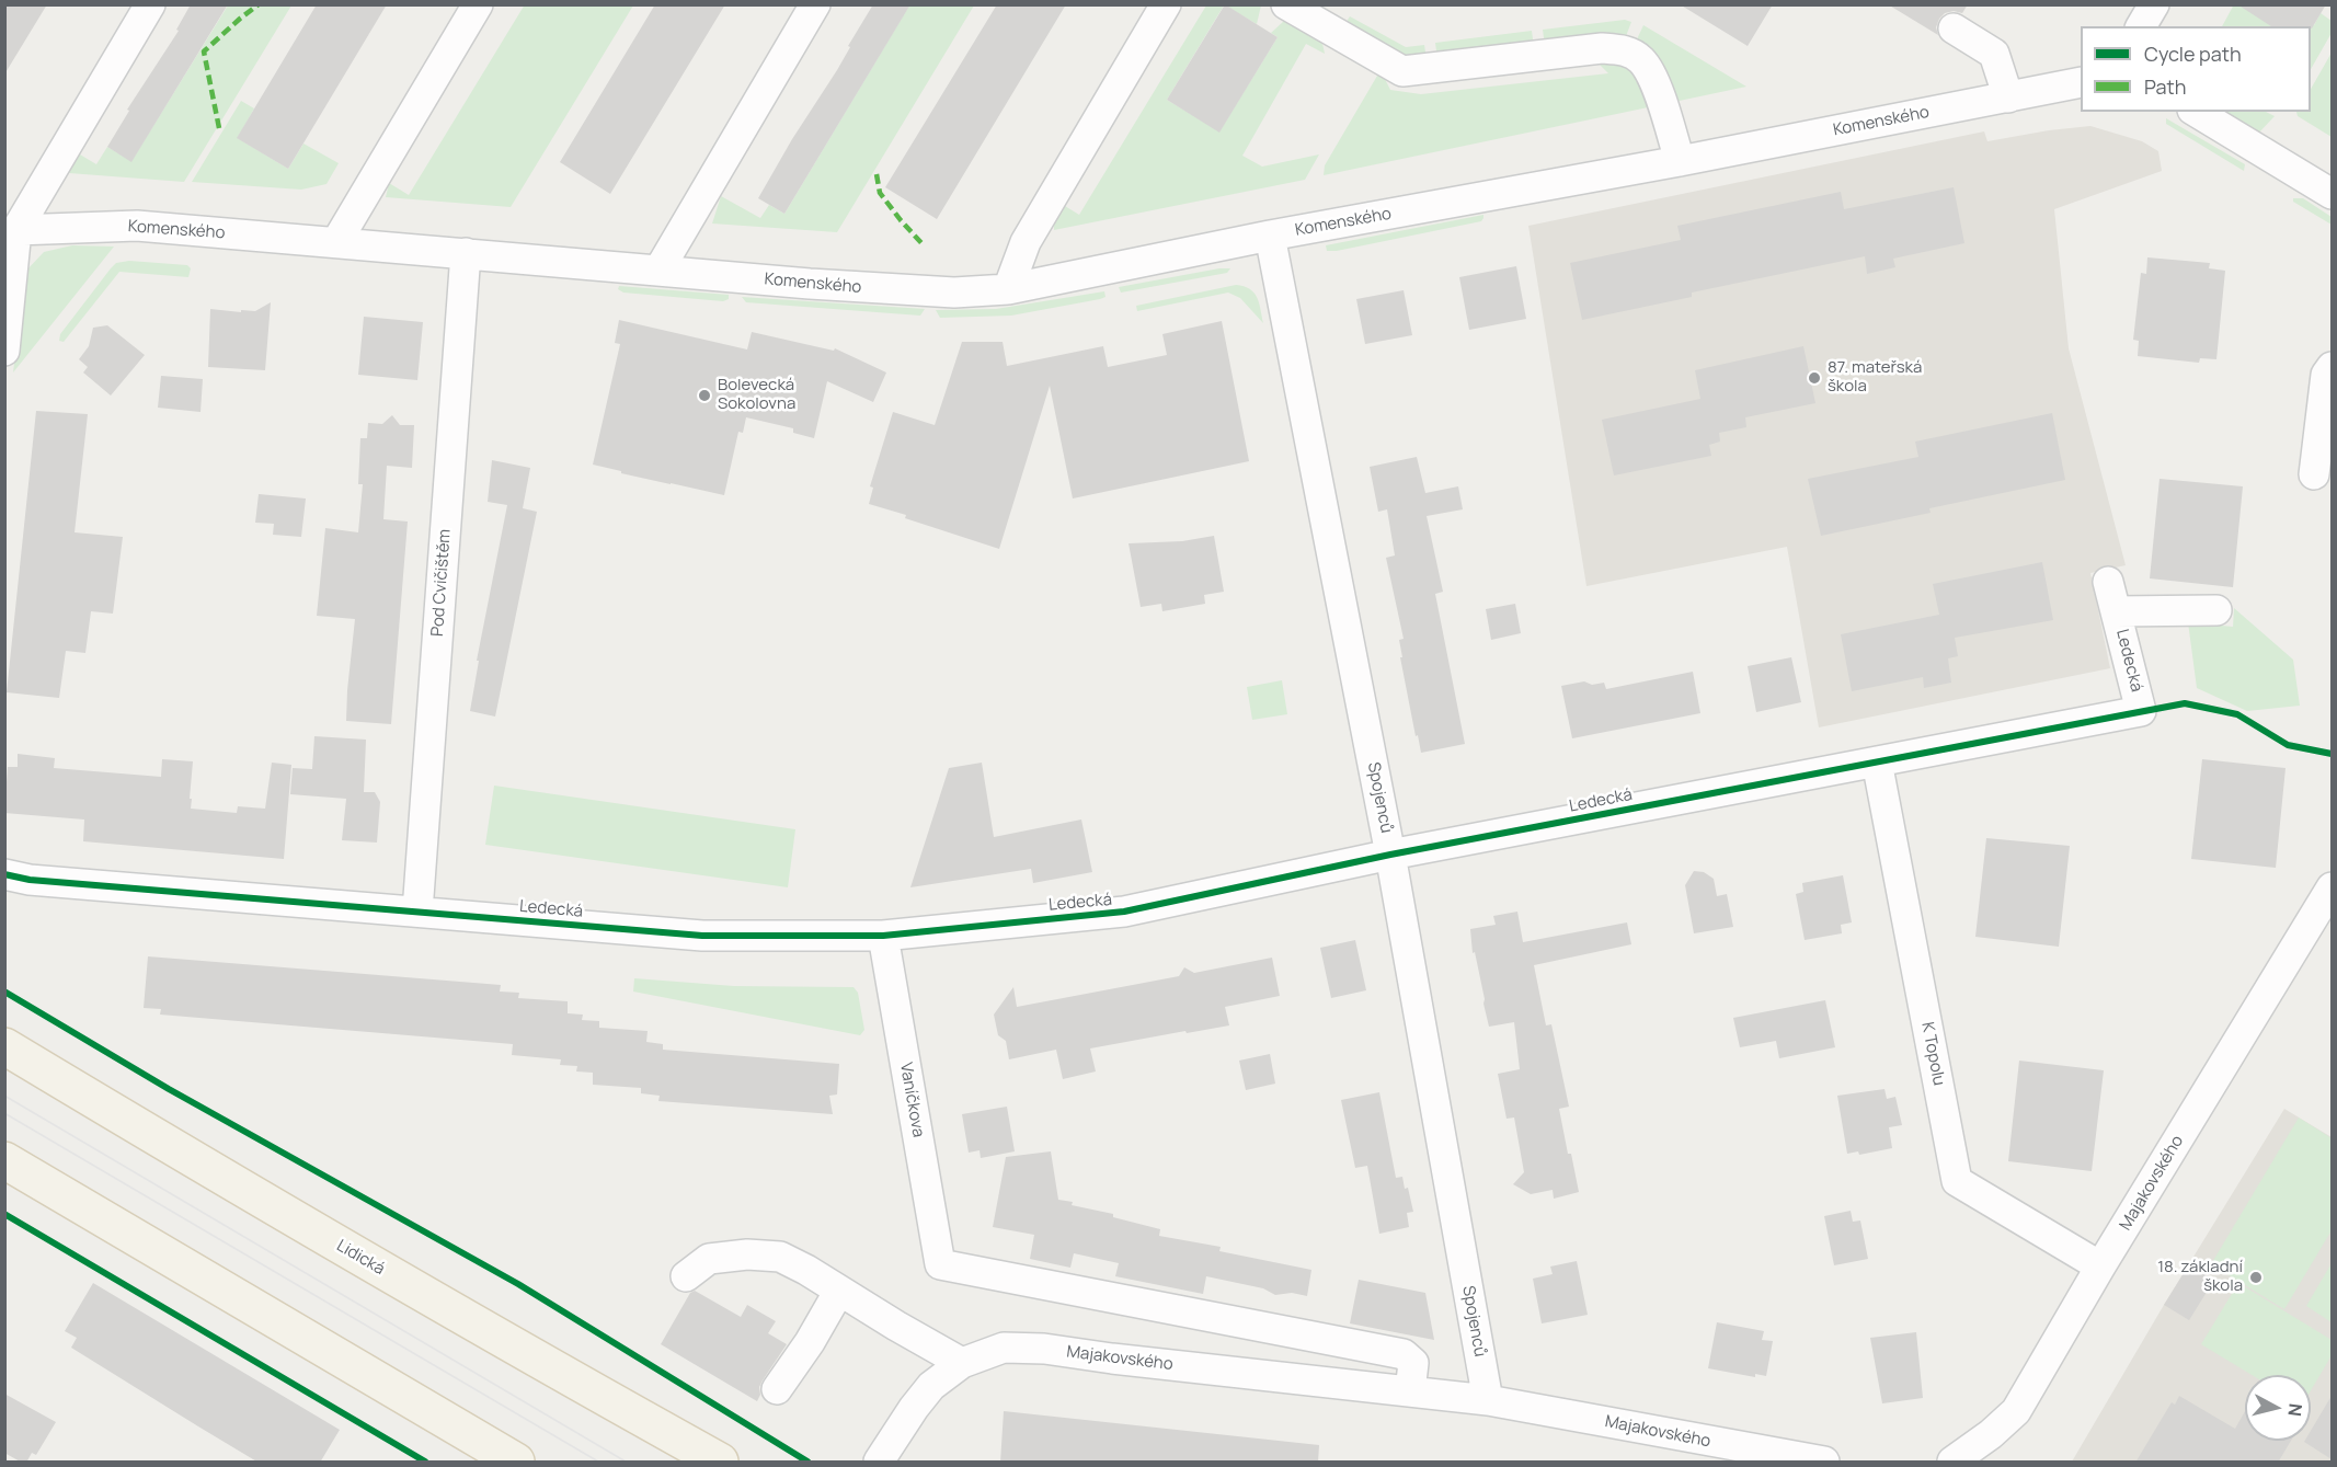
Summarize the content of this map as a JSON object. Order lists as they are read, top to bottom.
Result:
{
  "streets": {
    "main road": ["Lidická"],
    "street": [
      "Komenského",
      "Pod Cvičištěm",
      "Ledecká",
      "Spojenců",
      "K Topolu",
      "Vaníčkova",
      "Majakovského"
    ]
  },
  "crossings": [
    ["Komenského", "Pod Cvičištěm"],
    ["Komenského", "Spojenců"],
    ["Pod Cvičištěm", "Ledecká"],
    ["Ledecká", "Spojenců"],
    ["Ledecká", "K Topolu"],
    ["Ledecká", "Vaníčkova"],
    ["Spojenců", "Majakovského"],
    ["K Topolu", "Majakovského"],
    ["Vaníčkova", "Majakovského"]
  ],
  "places": ["87. mateřská škola", "Bolevecká Sokolovna", "18. základní škola"],
  "legend": ["Cycle path", "Path"],
  "north": "right"
}
